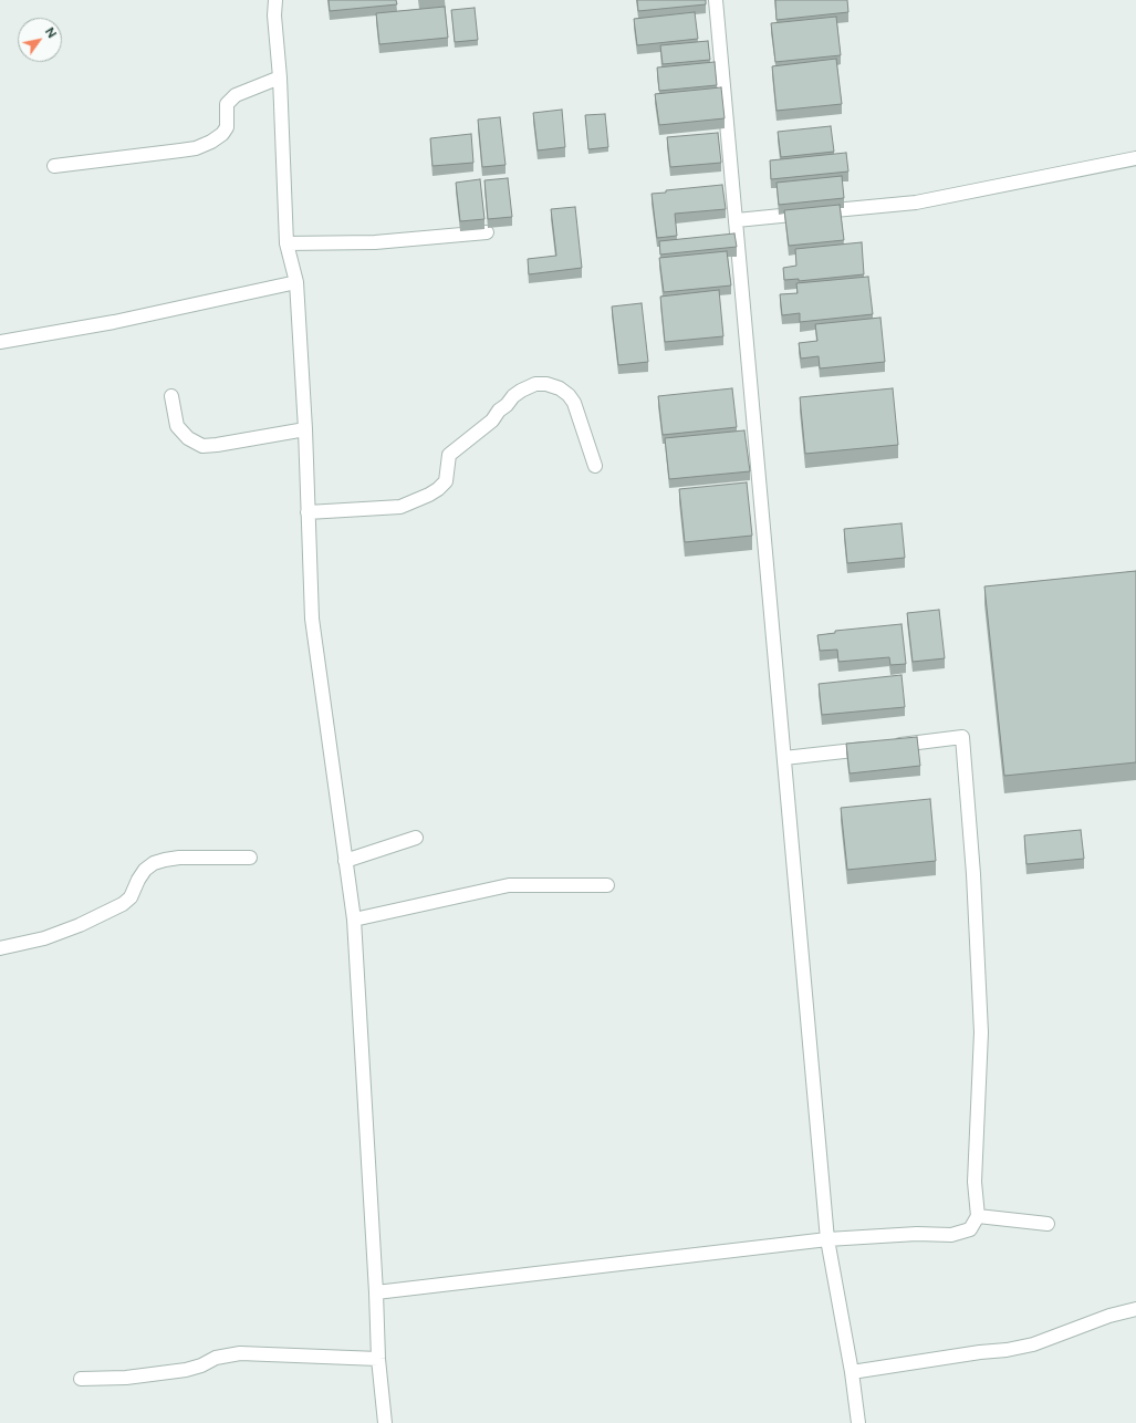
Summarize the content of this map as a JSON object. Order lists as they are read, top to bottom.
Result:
{
  "north": "top right"
}
